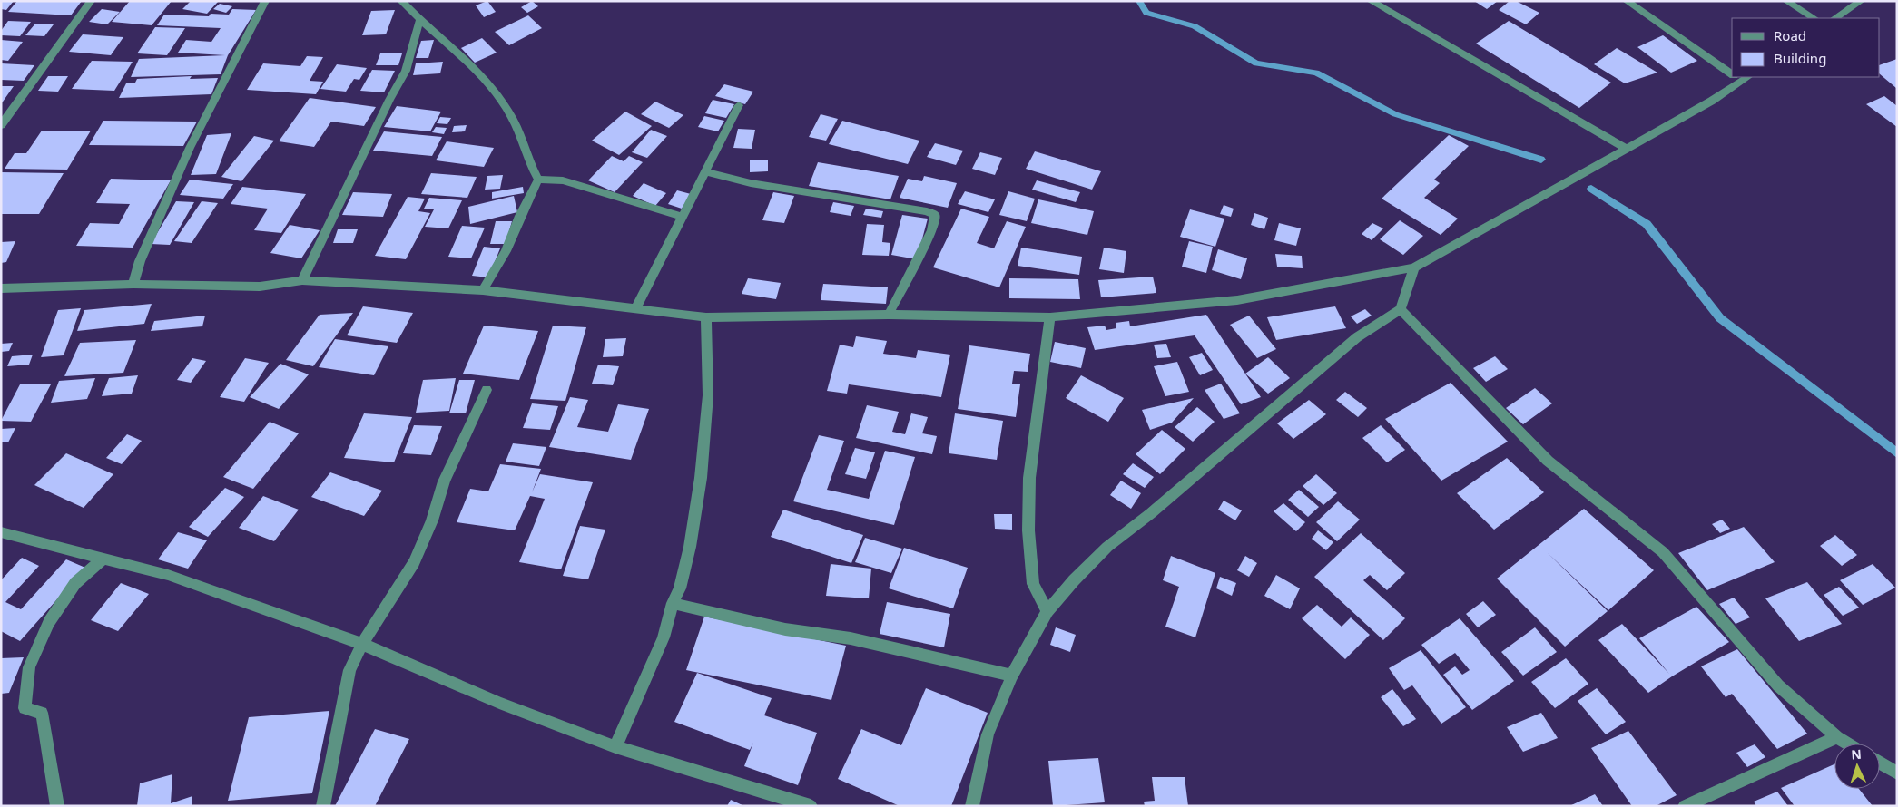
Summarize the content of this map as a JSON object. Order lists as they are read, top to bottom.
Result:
{
  "legend": ["Road", "Building"],
  "north": "top"
}
